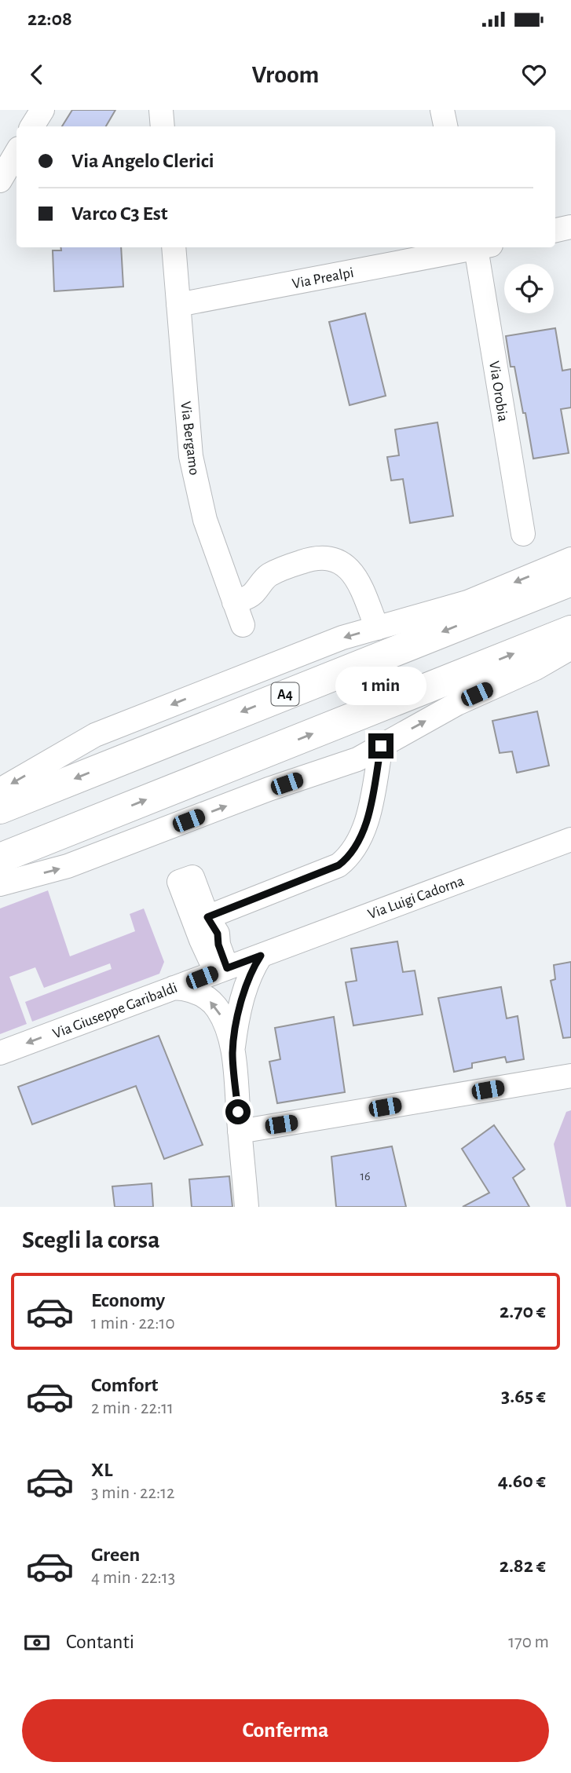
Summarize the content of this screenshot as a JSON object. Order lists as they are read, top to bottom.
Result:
{
  "streets": {
    "highway": ["A4"],
    "street": [
      "Via Prealpi",
      "Via Orobia",
      "Via Bergamo",
      "Via Luigi Cadorna",
      "Via Giuseppe Garibaldi"
    ]
  },
  "crossings": [
    ["Via Prealpi", "Via Bergamo"],
    ["Via Luigi Cadorna", "Via Giuseppe Garibaldi"]
  ],
  "house_numbers": ["16"],
  "page": {
    "status": "22:08",
    "header": "Vroom",
    "banner": ["Via Angelo Clerici", "Varco C3 Est"],
    "bubble": "1 min",
    "heading": "Scegli la corsa",
    "list": [
      {
        "name": "Economy",
        "note": "1 min · 22:10",
        "value": "2.70 €"
      },
      {
        "name": "Comfort",
        "note": "2 min · 22:11",
        "value": "3.65 €"
      },
      {
        "name": "XL",
        "note": "3 min · 22:12",
        "value": "4.60 €"
      },
      {
        "name": "Green",
        "note": "4 min · 22:13",
        "value": "2.82 €"
      }
    ],
    "pay": ["Contanti", "170 m"],
    "buttons": "Conferma"
  }
}
